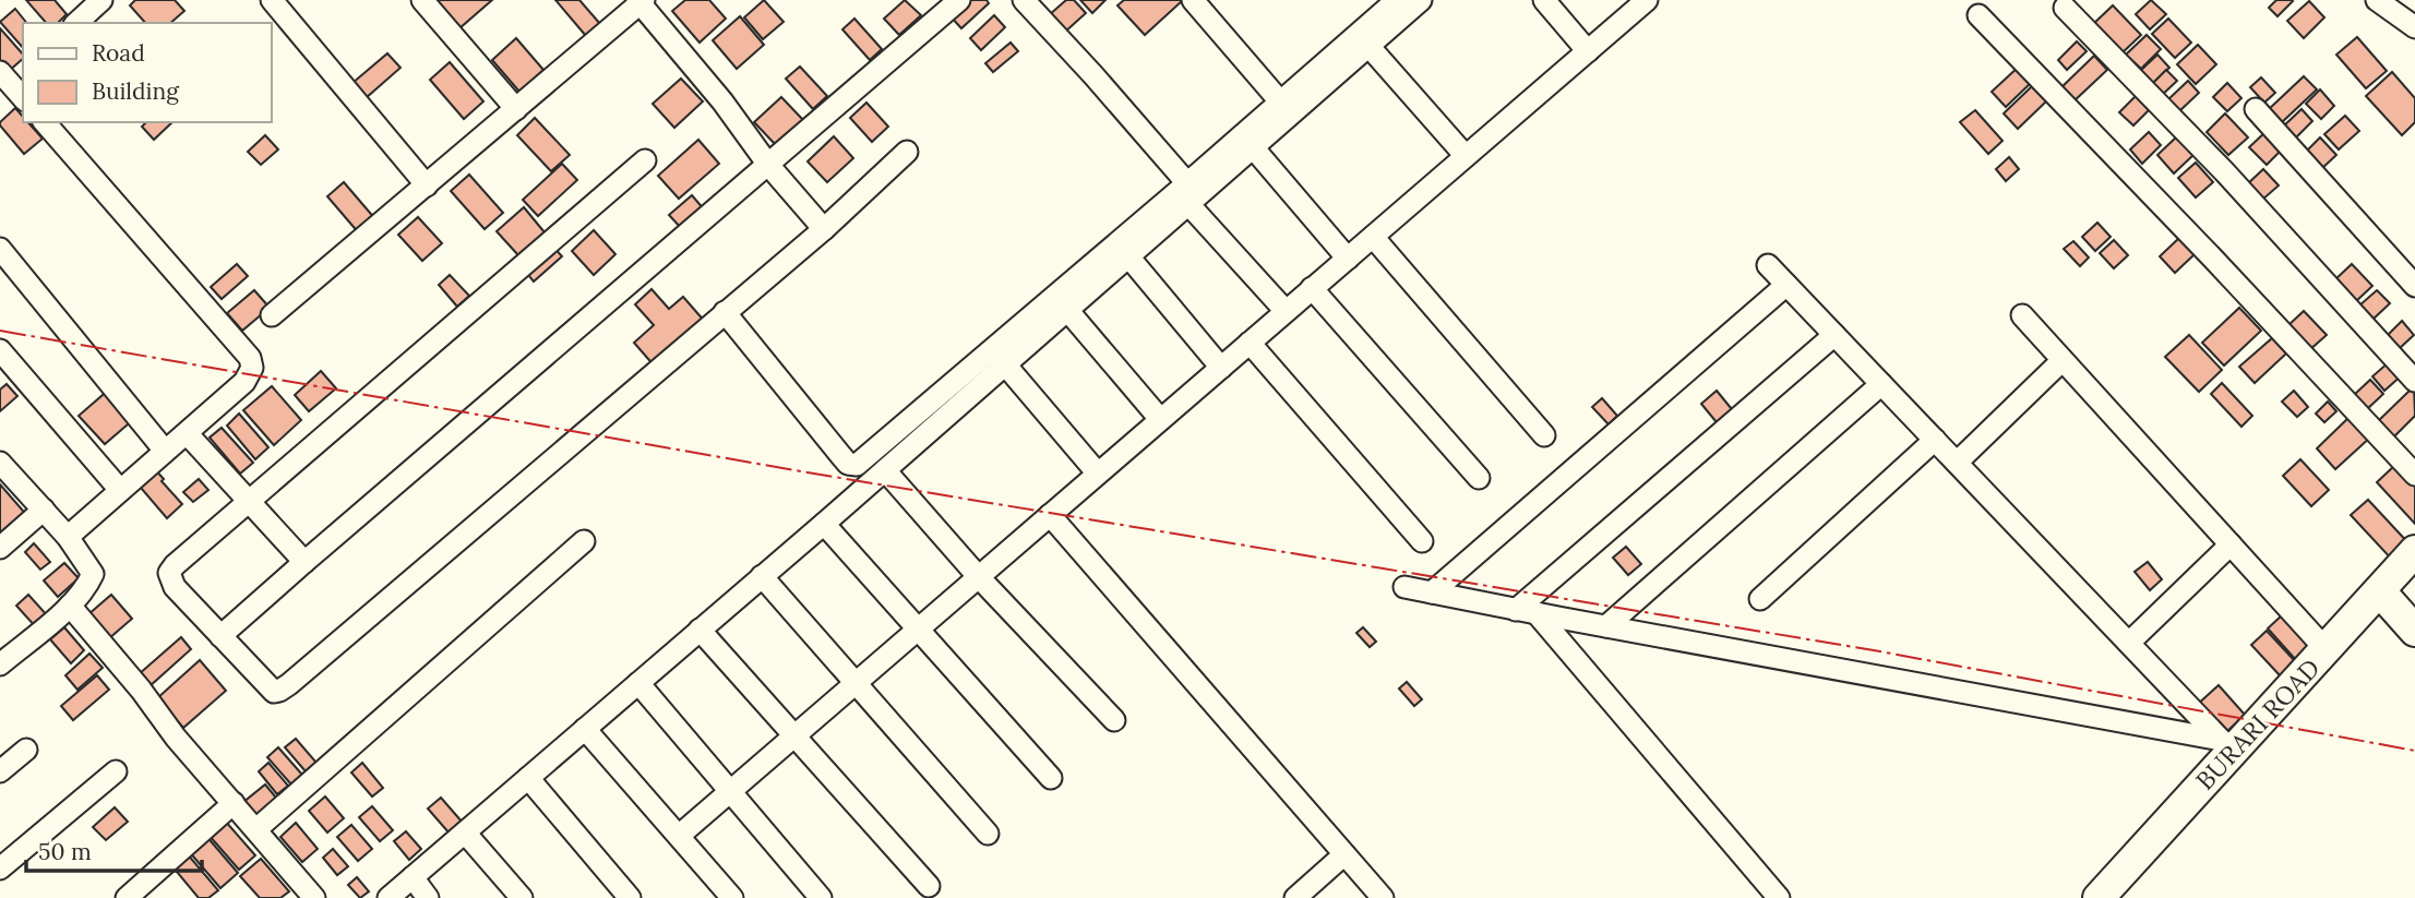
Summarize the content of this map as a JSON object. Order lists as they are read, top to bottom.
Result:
{
  "streets": {
    "main road": ["BURARI ROAD"]
  },
  "legend": ["Road", "Building"],
  "scale_bar": "50 m"
}
